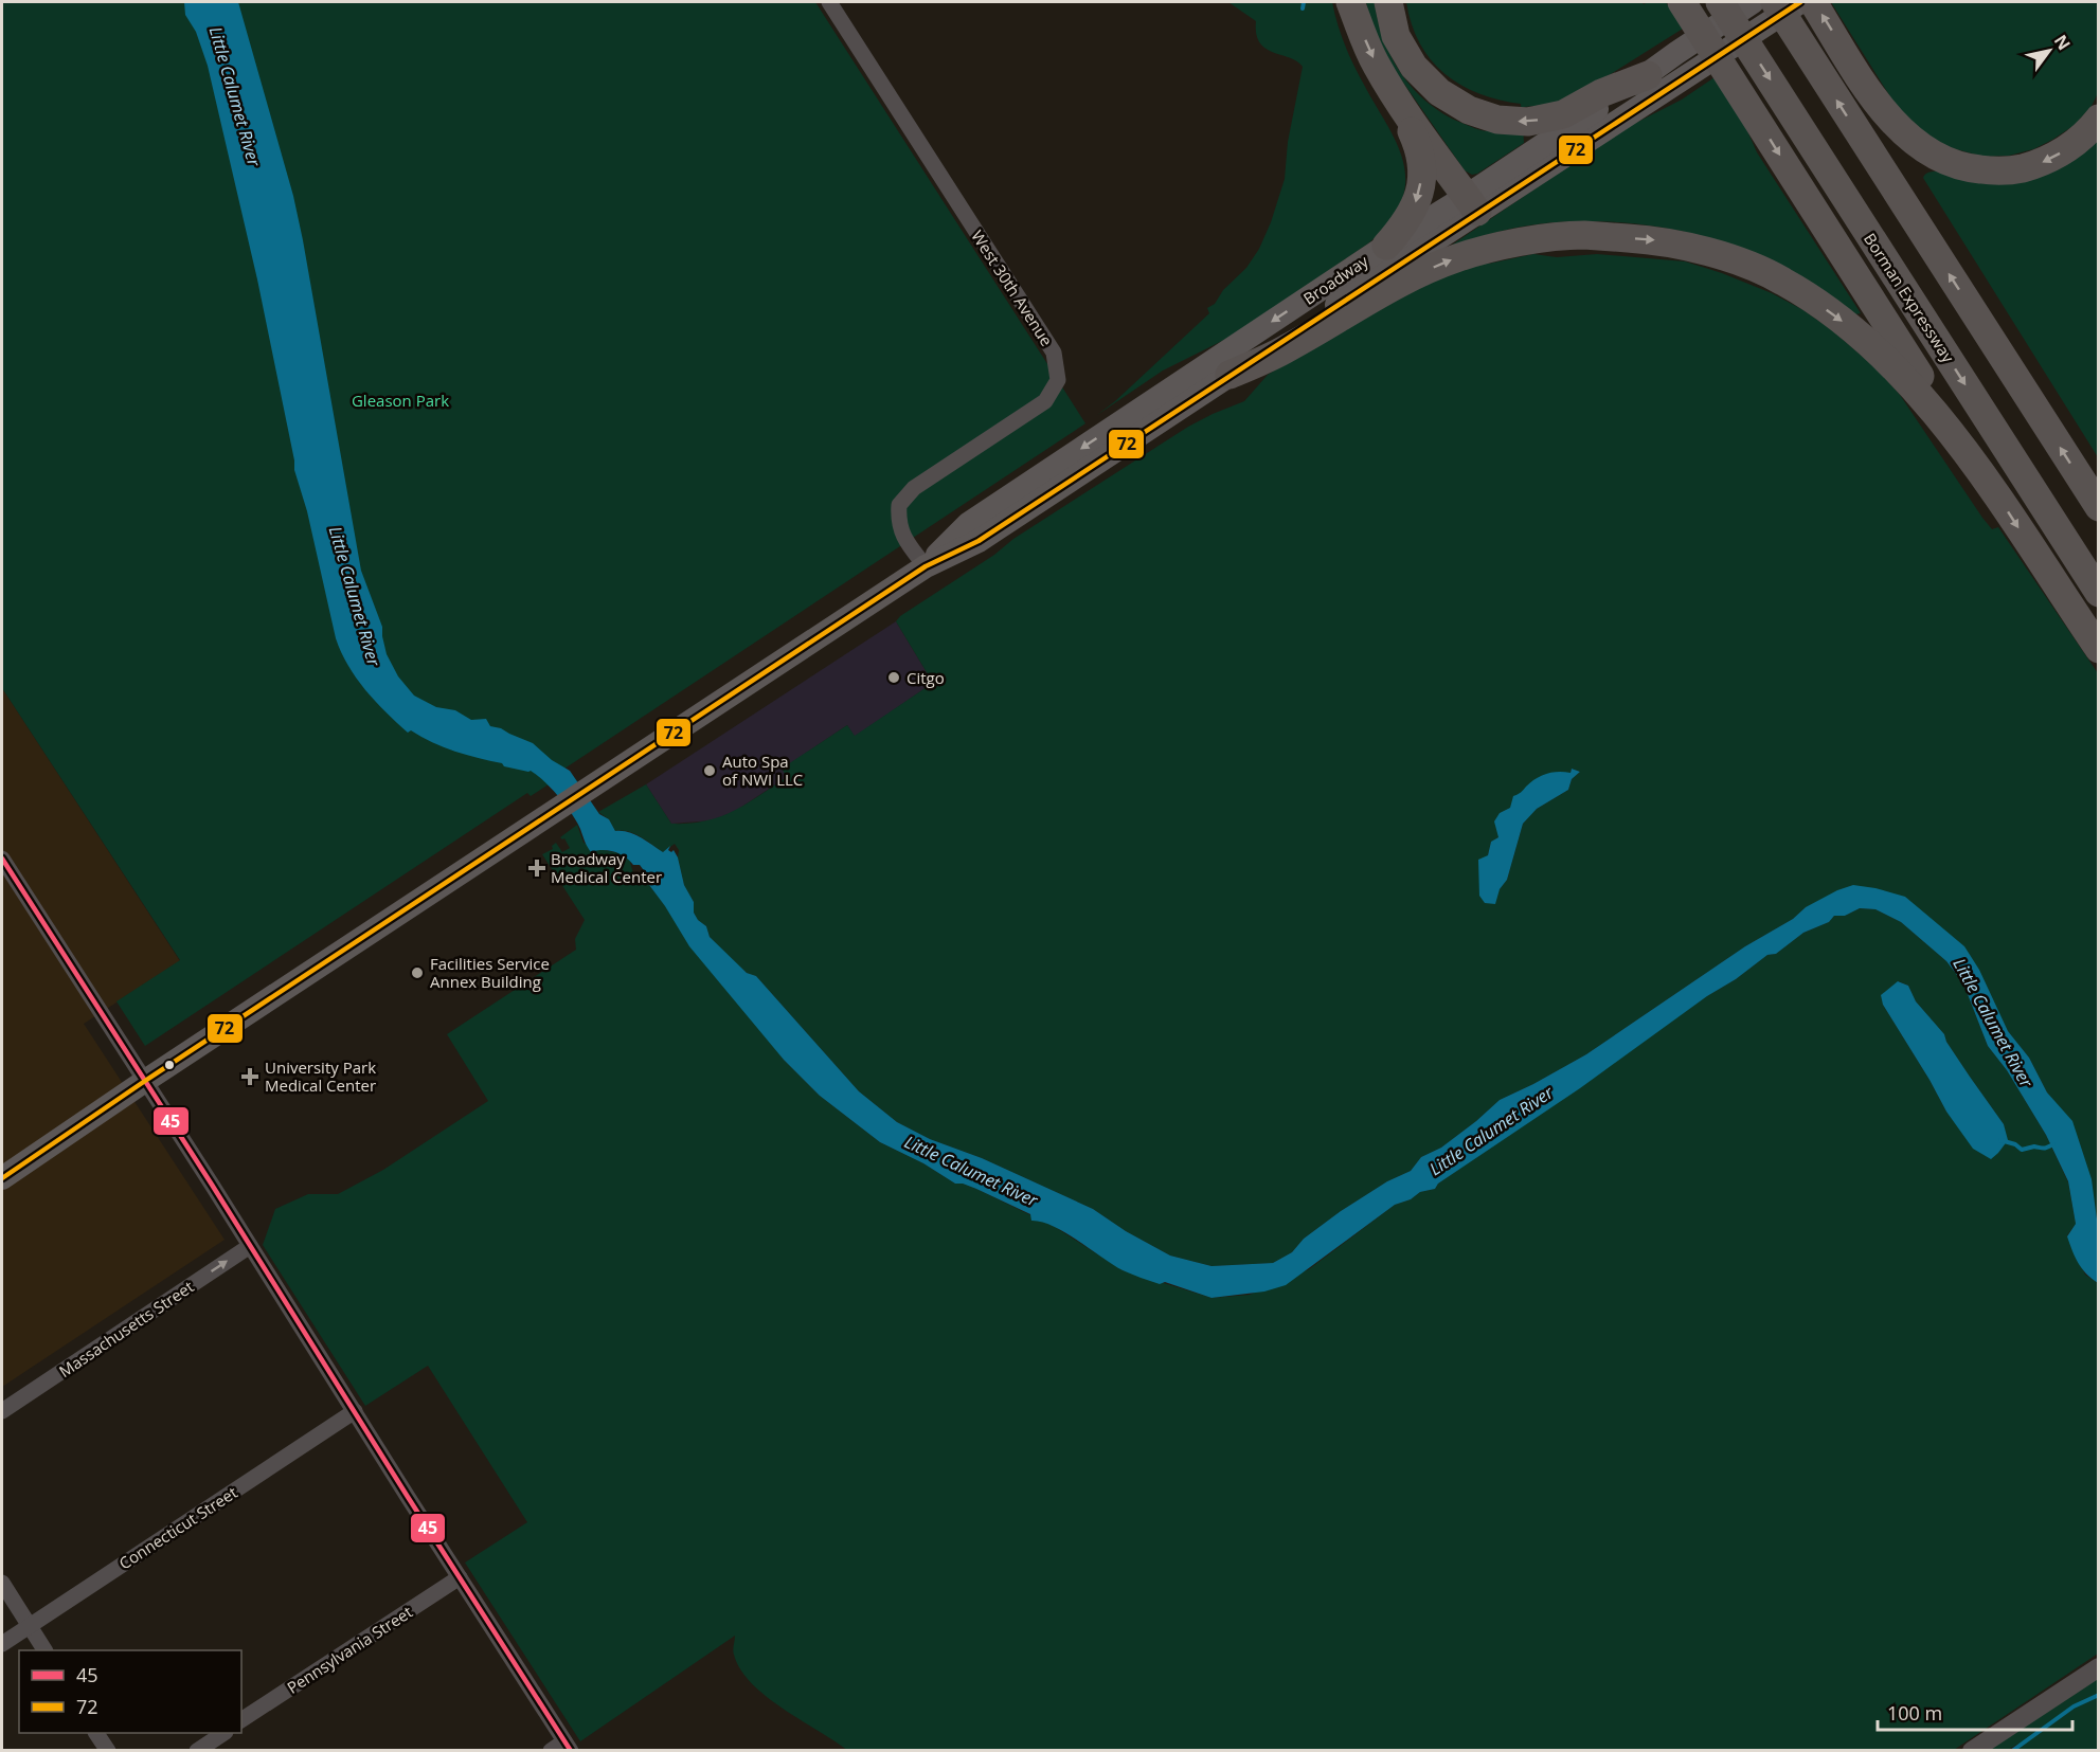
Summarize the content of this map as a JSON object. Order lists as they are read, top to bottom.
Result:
{
  "streets": {
    "highway": ["Borman Expressway"],
    "main road": ["Broadway"],
    "street": [
      "West 30th Avenue",
      "Massachusetts Street",
      "Connecticut Street",
      "Pennsylvania Street"
    ]
  },
  "crossings": [
    ["Broadway", "West 30th Avenue"]
  ],
  "one_way": ["Massachusetts Street"],
  "water": ["Little Calumet River"],
  "parks": ["Gleason Park"],
  "places": {
    "other": ["Citgo", "Auto Spa of NWI LLC", "Facilities Service Annex Building"],
    "health": ["Broadway Medical Center", "University Park Medical Center"]
  },
  "lines": ["transit line 72", "transit line 45"],
  "legend": ["45", "72"],
  "scale_bar": "100 m",
  "north": "top right"
}
